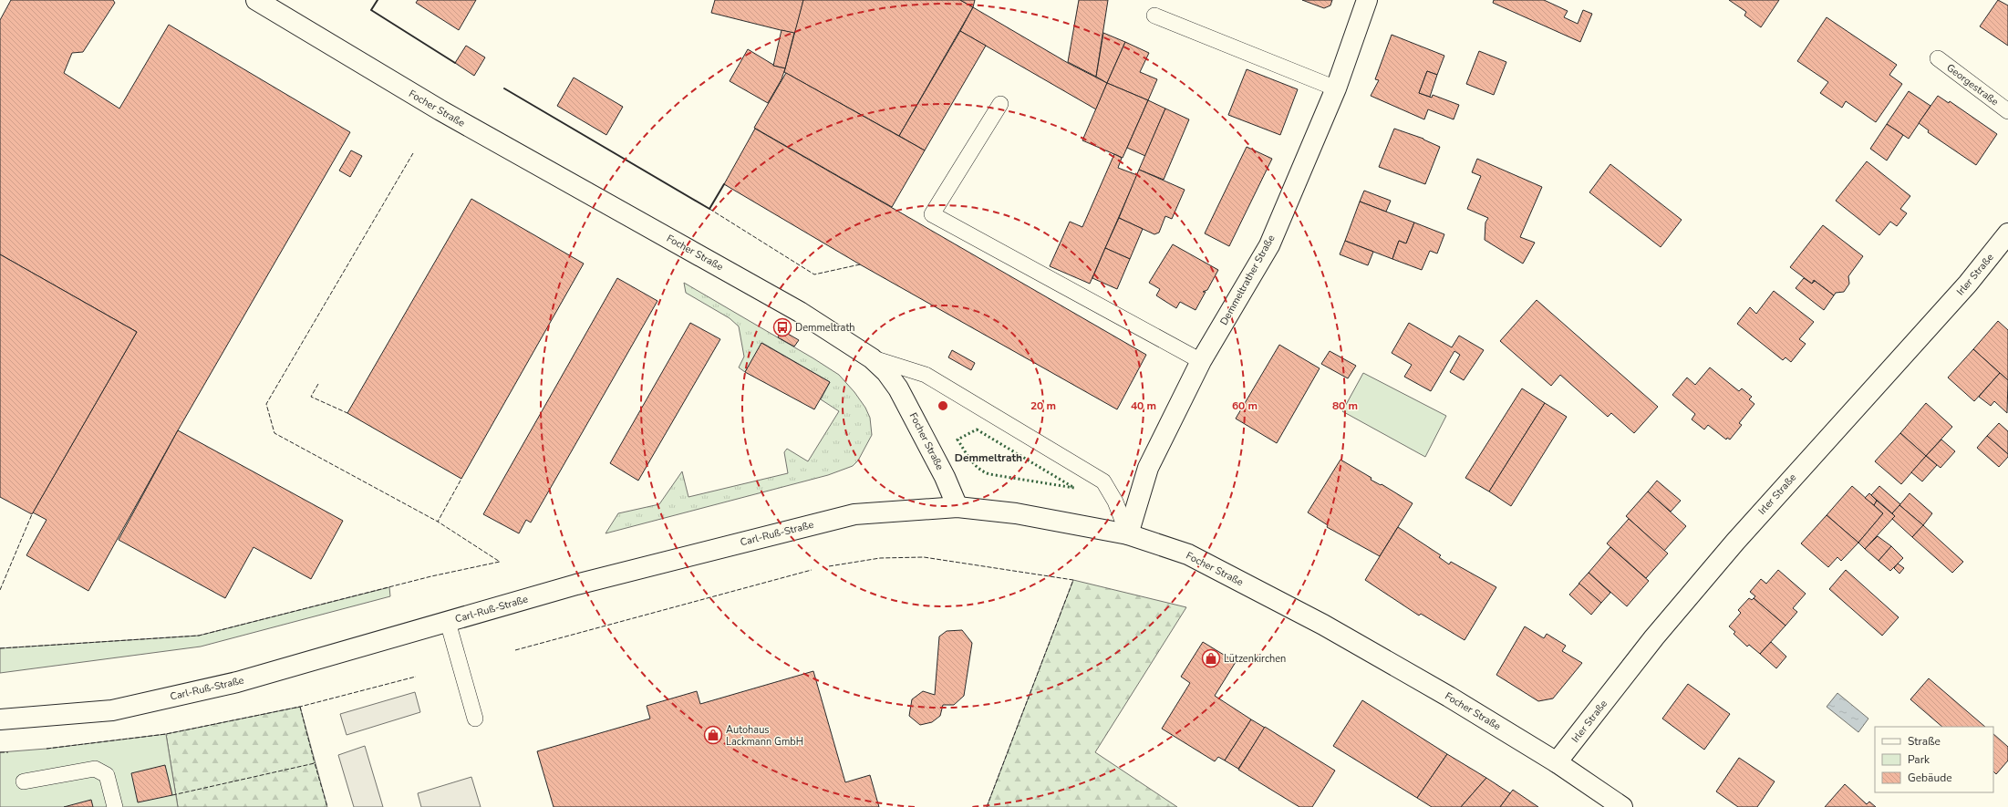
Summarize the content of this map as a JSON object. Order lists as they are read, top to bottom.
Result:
{
  "streets": {
    "street": [
      "Focher Straße",
      "Irler Straße",
      "Demmeltrather Straße",
      "Carl-Ruß-Straße"
    ],
    "lane": ["Georgestraße"]
  },
  "crossings": [
    ["Focher Straße", "Irler Straße"],
    ["Focher Straße", "Demmeltrather Straße"],
    ["Focher Straße", "Carl-Ruß-Straße"]
  ],
  "districts": ["Demmeltrath"],
  "places": {
    "bus stop": ["Demmeltrath"],
    "shop": ["Lützenkirchen", "Autohaus Lackmann GmbH"]
  },
  "legend": ["Straße", "Park", "Gebäude"],
  "rings": [
    "20 m",
    "40 m",
    "60 m",
    "80 m"
  ]
}
